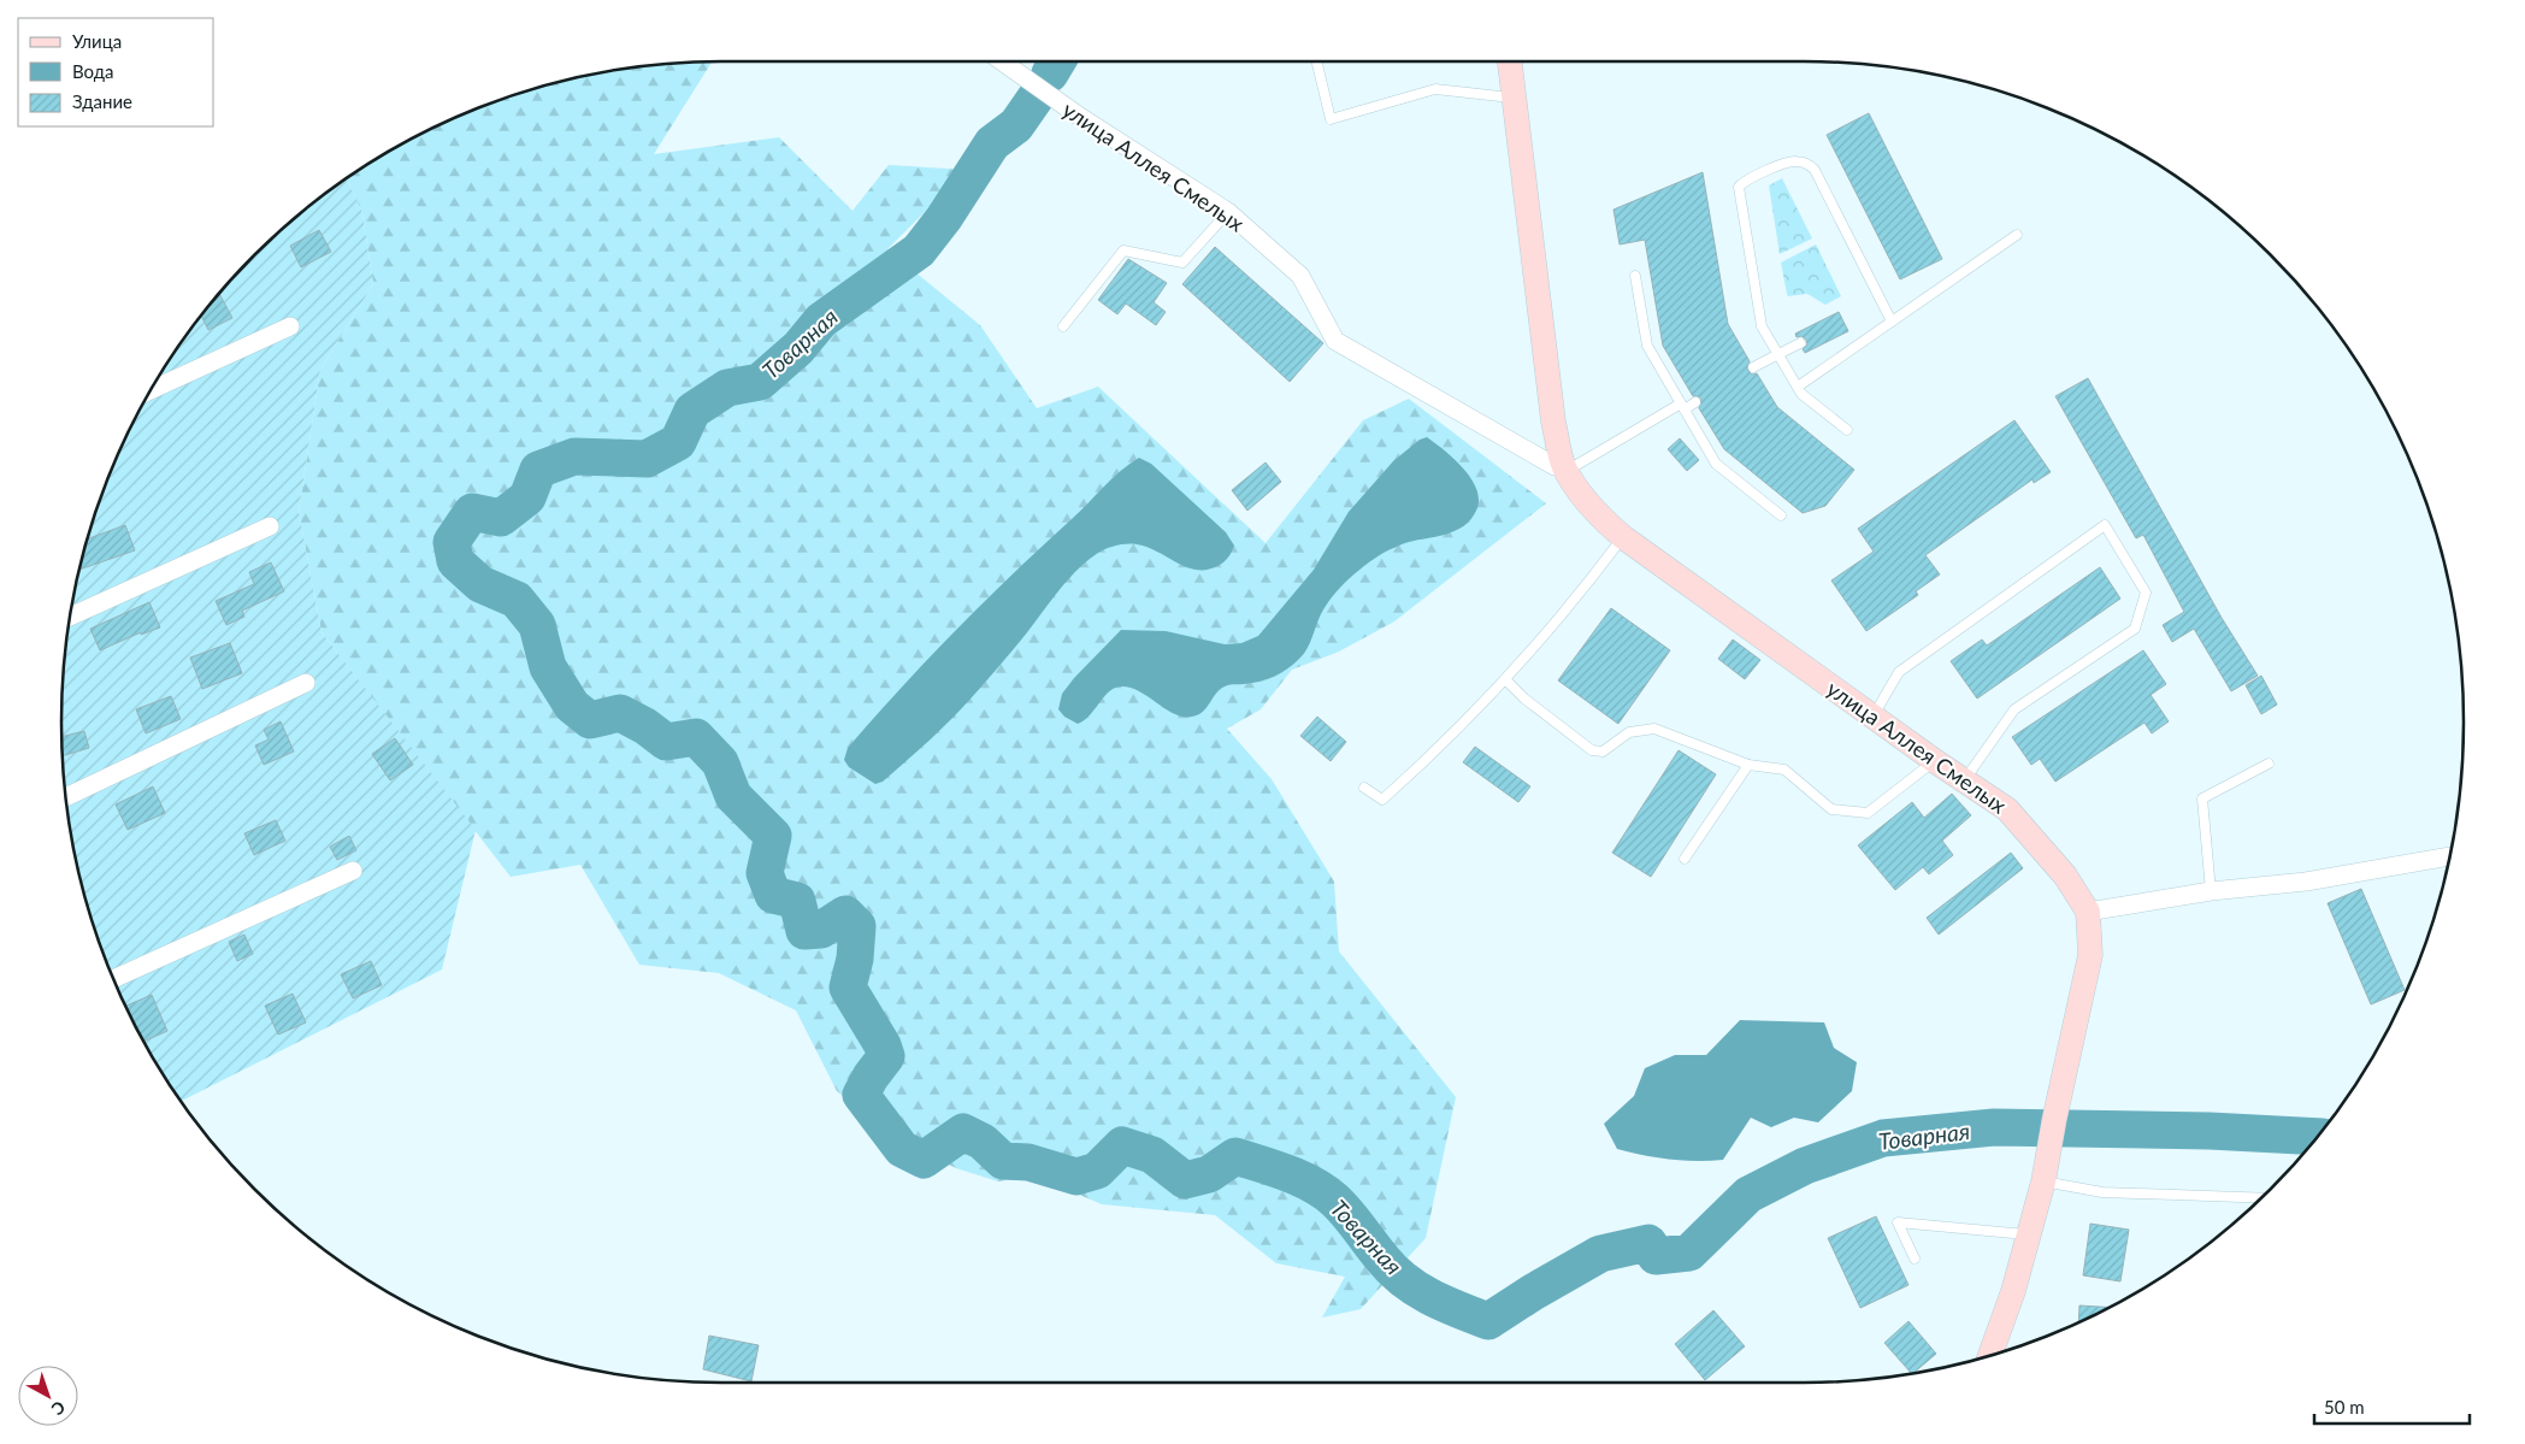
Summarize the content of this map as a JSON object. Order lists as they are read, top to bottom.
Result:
{
  "streets": {
    "main road": ["улица Аллея Смелых"]
  },
  "water": ["Товарная"],
  "legend": ["Улица", "Вода", "Здание"],
  "scale_bar": "50 m",
  "north": "bottom right"
}
